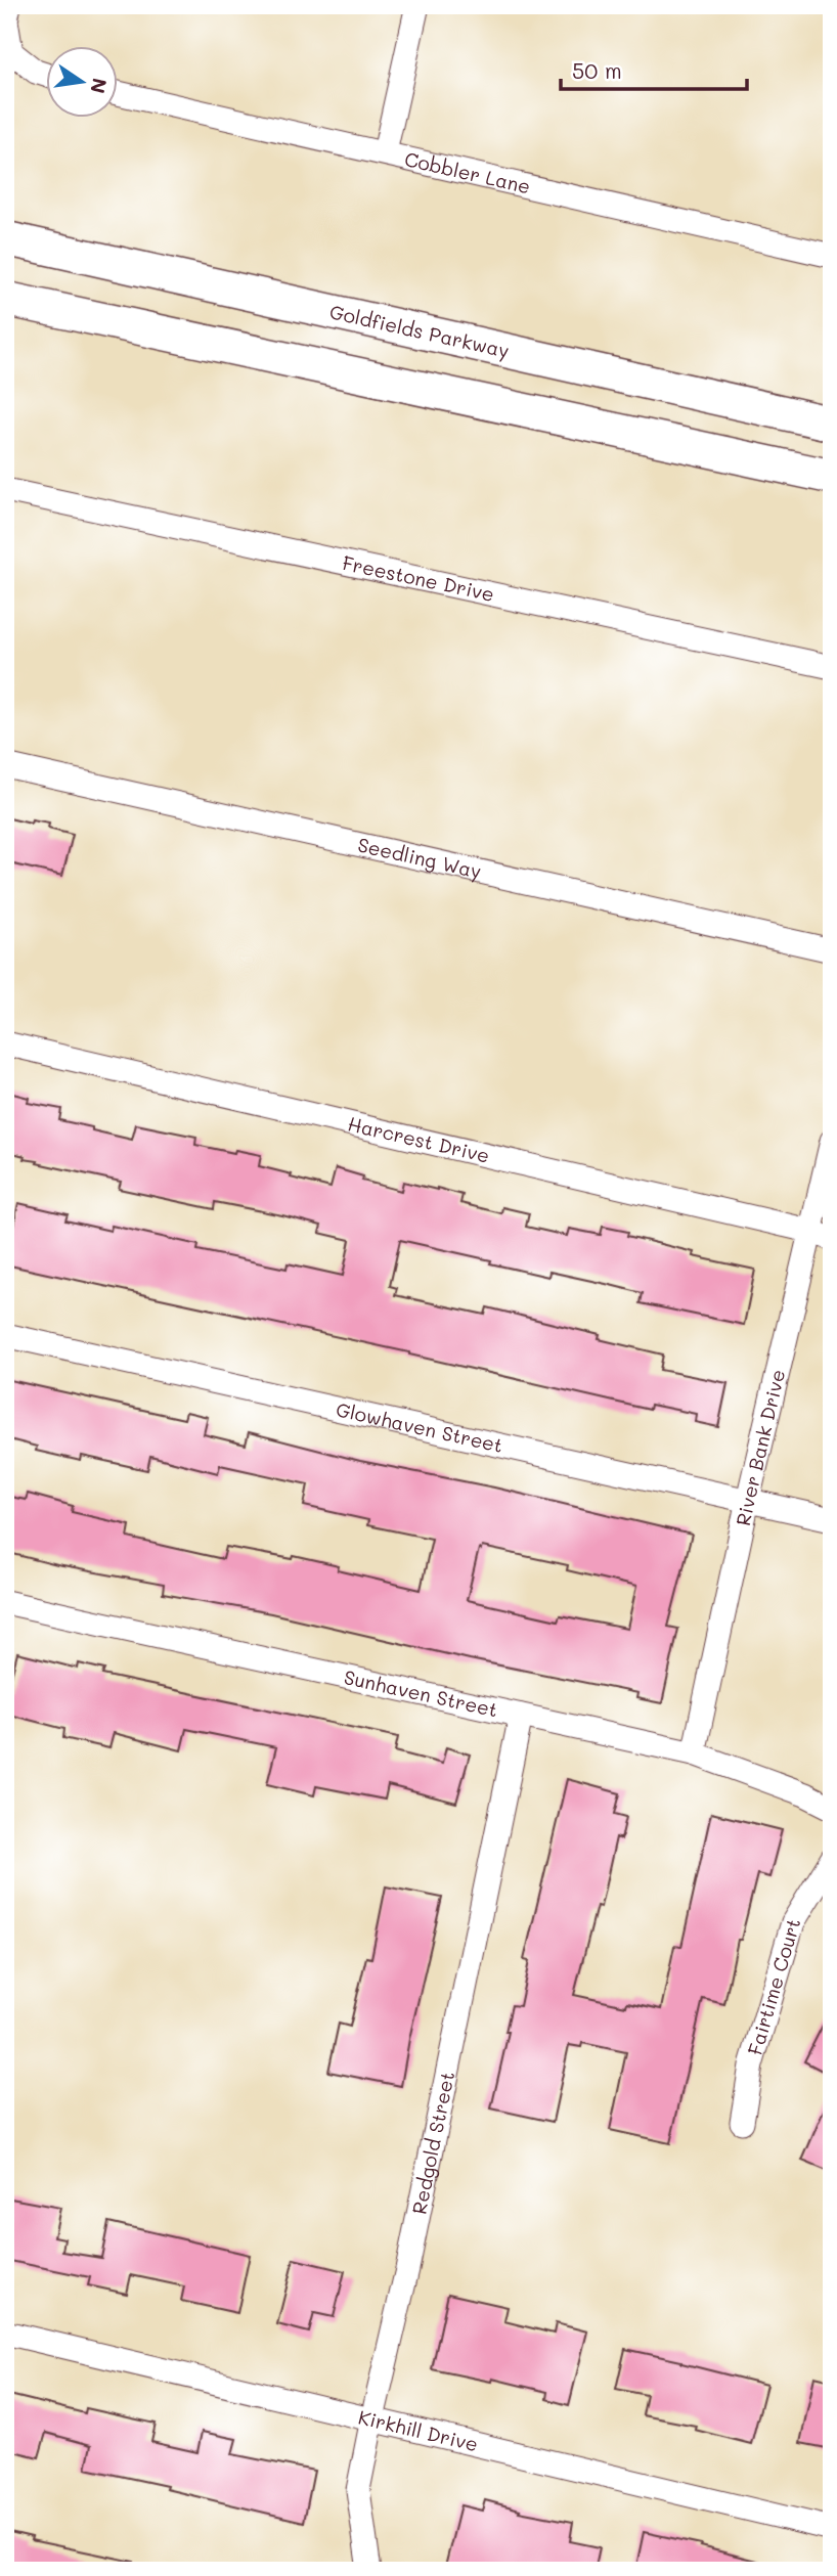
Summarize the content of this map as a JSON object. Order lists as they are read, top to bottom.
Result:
{
  "streets": {
    "main road": ["Goldfields Parkway"],
    "street": [
      "Cobbler Lane",
      "Freestone Drive",
      "Seedling Way",
      "Harcrest Drive",
      "Glowhaven Street",
      "River Bank Drive",
      "Sunhaven Street",
      "Fairtime Court",
      "Redgold Street",
      "Kirkhill Drive"
    ]
  },
  "crossings": [
    ["Harcrest Drive", "River Bank Drive"],
    ["Glowhaven Street", "River Bank Drive"],
    ["River Bank Drive", "Sunhaven Street"],
    ["Sunhaven Street", "Redgold Street"],
    ["Redgold Street", "Kirkhill Drive"]
  ],
  "scale_bar": "50 m",
  "north": "right"
}
